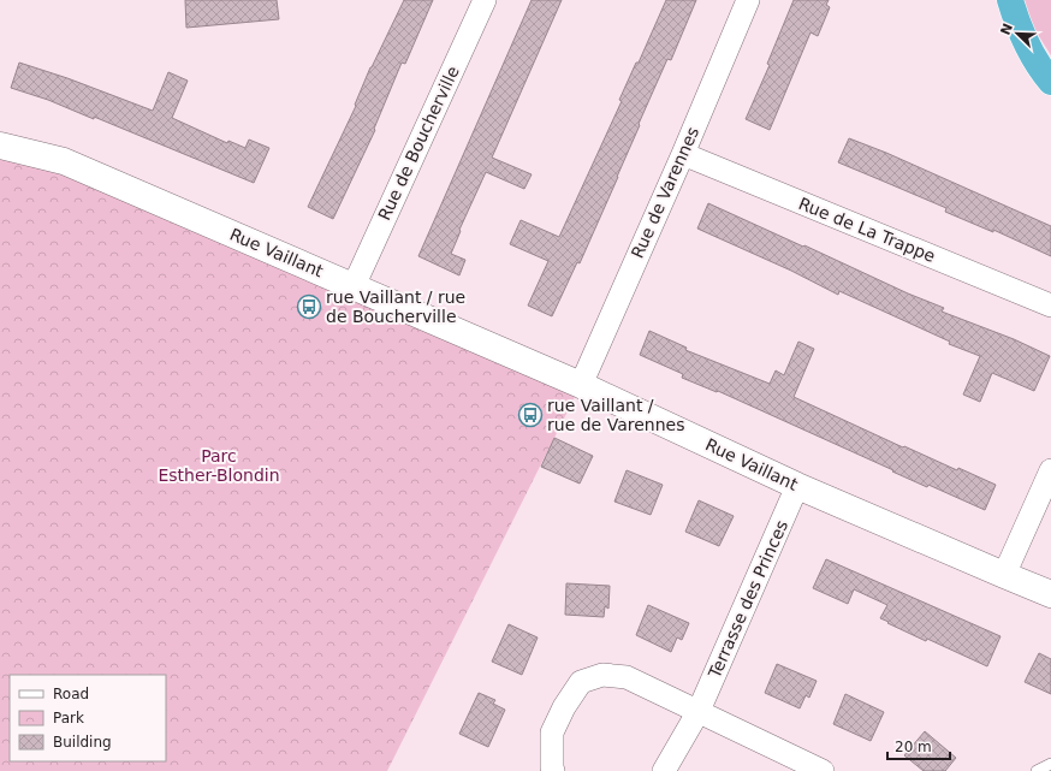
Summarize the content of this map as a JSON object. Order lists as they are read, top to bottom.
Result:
{
  "streets": {
    "street": [
      "Rue de Boucherville",
      "Rue de Varennes",
      "Rue de La Trappe",
      "Rue Vaillant",
      "Terrasse des Princes"
    ]
  },
  "crossings": [
    ["Rue de Boucherville", "Rue Vaillant"],
    ["Rue de Varennes", "Rue de La Trappe"],
    ["Rue de Varennes", "Rue Vaillant"],
    ["Rue Vaillant", "Terrasse des Princes"]
  ],
  "parks": ["Parc Esther-Blondin"],
  "places": {
    "bus stop": ["rue Vaillant / rue de Boucherville", "rue Vaillant / rue de Varennes"]
  },
  "legend": ["Road", "Park", "Building"],
  "scale_bar": "20 m",
  "north": "top left"
}
